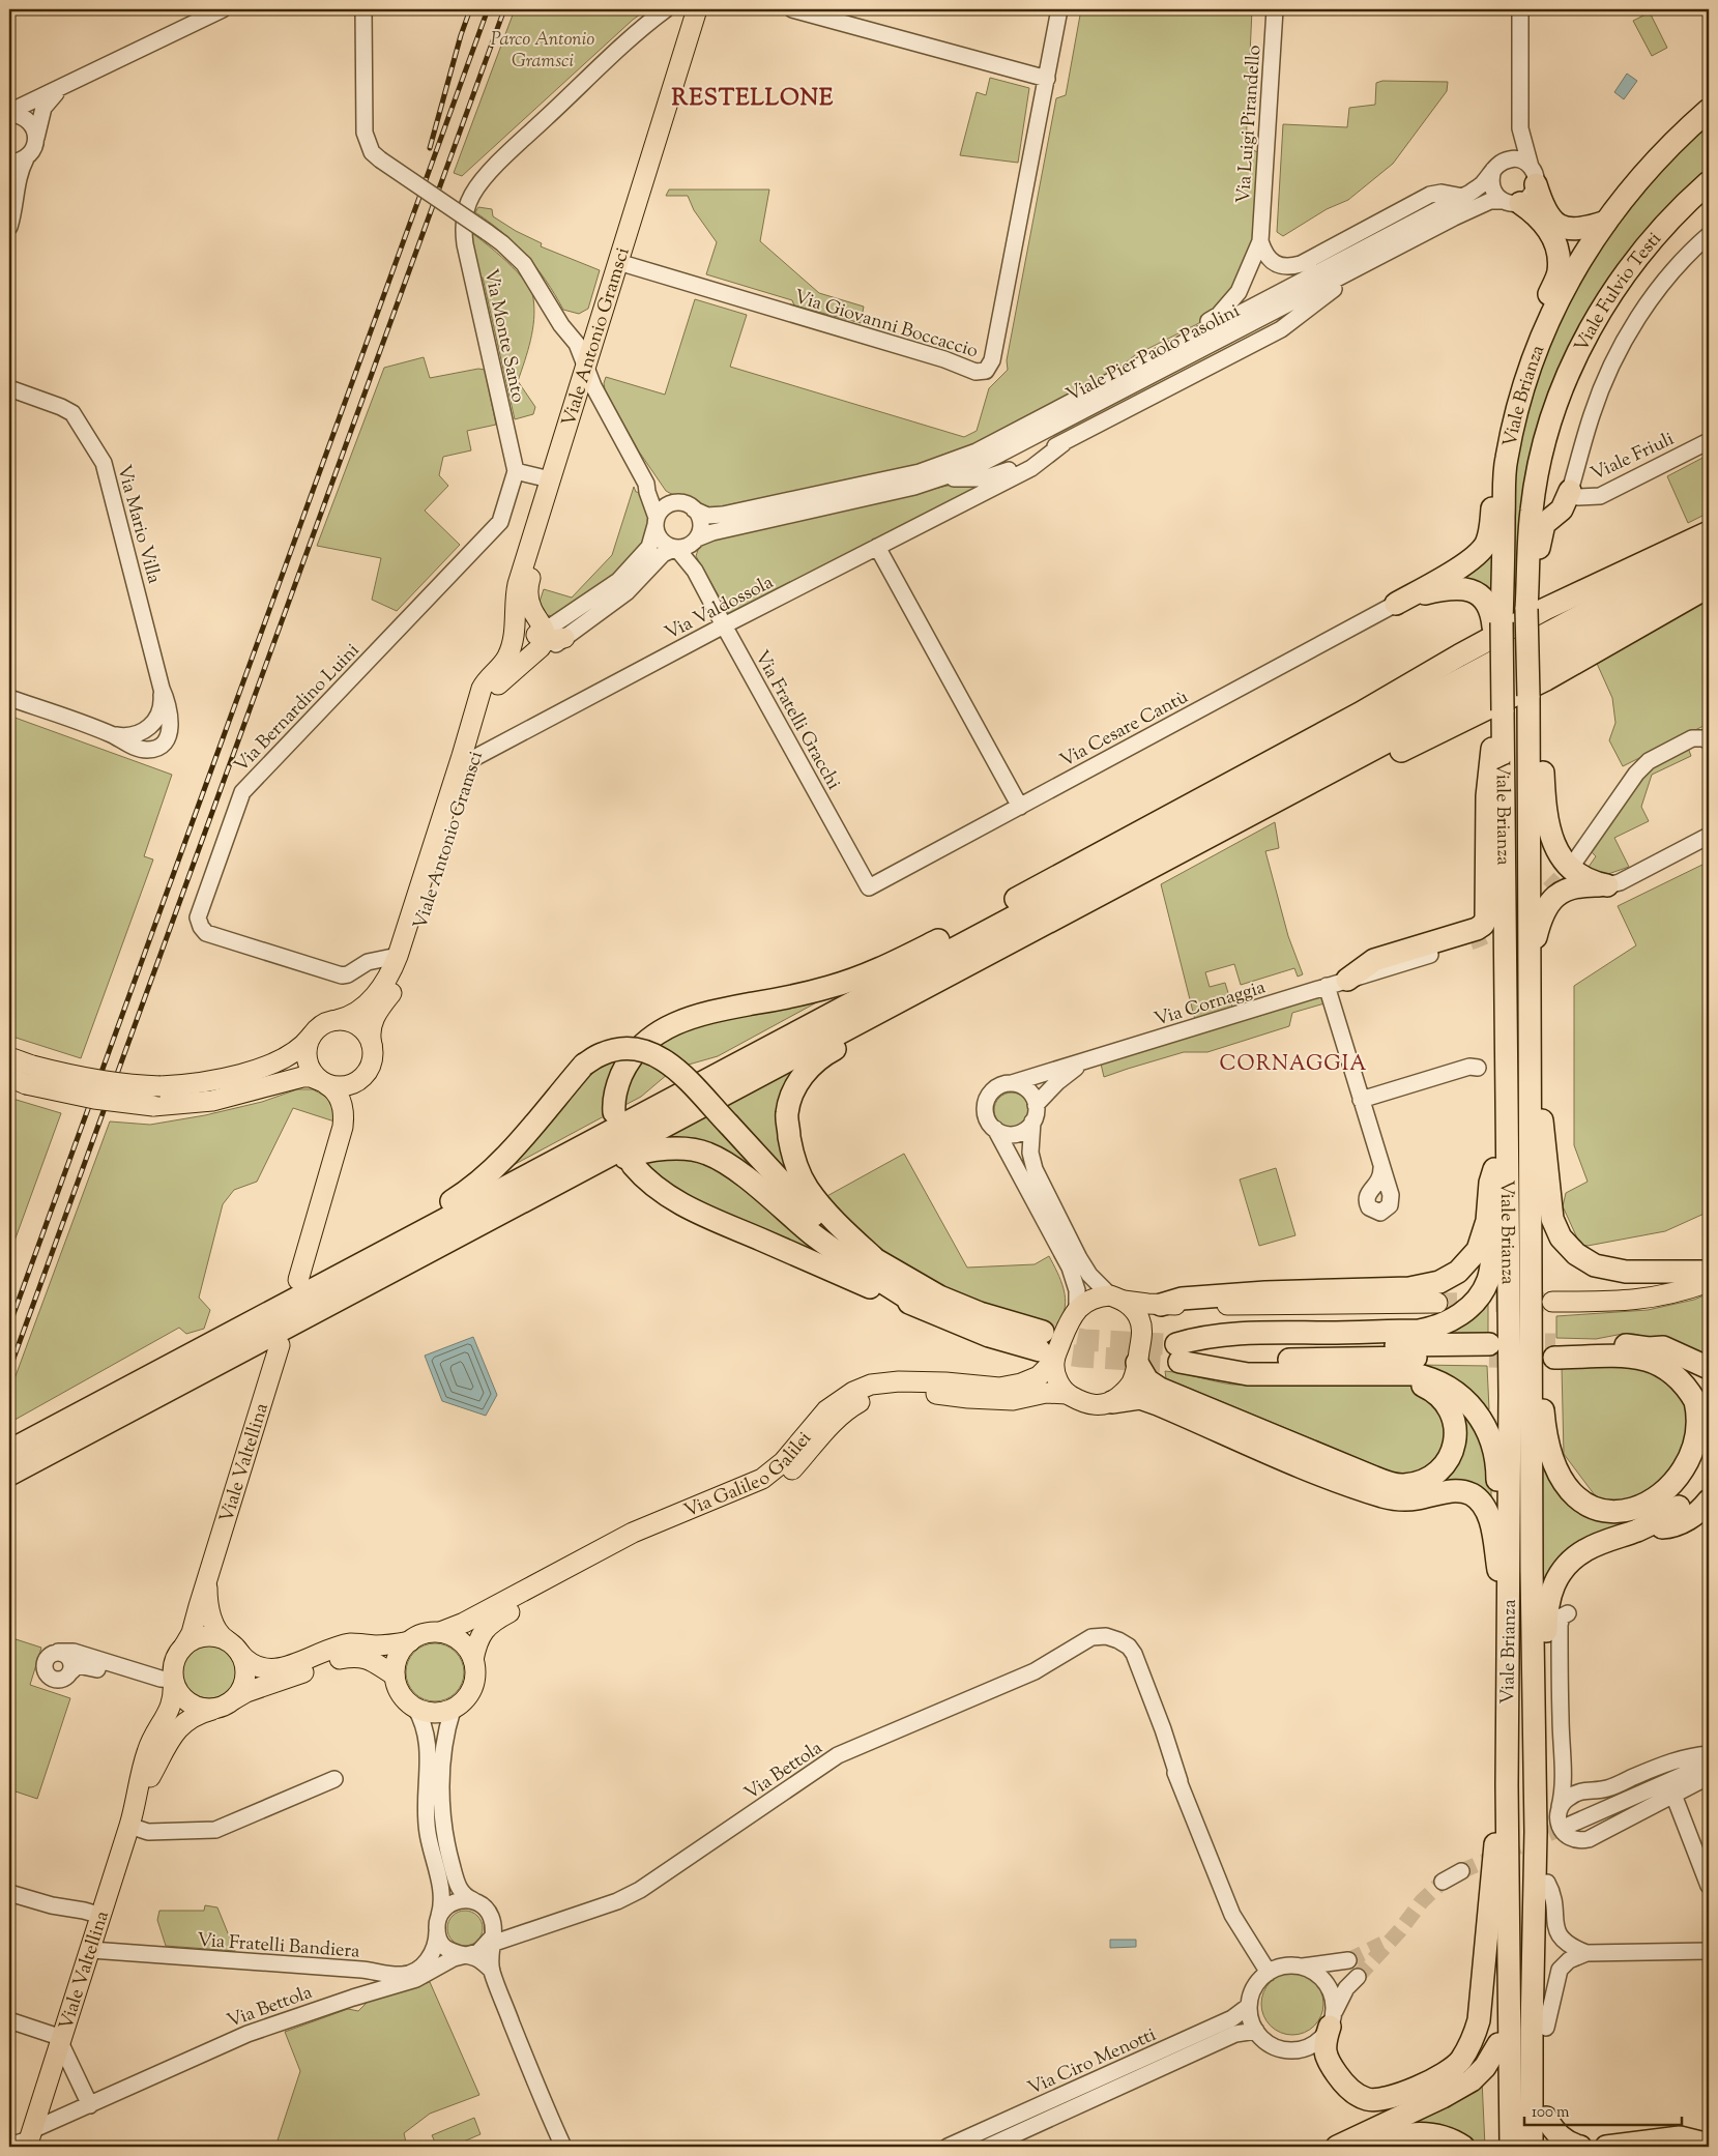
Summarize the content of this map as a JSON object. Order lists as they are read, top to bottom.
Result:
{
  "streets": {
    "highway": ["Viale Fulvio Testi", "Viale Brianza"],
    "main road": ["Viale Antonio Gramsci", "Viale Valtellina", "Via Galileo Galilei"],
    "street": [
      "Via Luigi Pirandello",
      "Via Giovanni Boccaccio",
      "Via Monte Santo",
      "Viale Pier Paolo Pasolini",
      "Viale Friuli",
      "Via Mario Villa",
      "Via Valdossola",
      "Via Bernardino Luini",
      "Via Fratelli Gracchi",
      "Via Cesare Cantù",
      "Via Cornaggia",
      "Via Bettola",
      "Via Fratelli Bandiera",
      "Via Ciro Menotti"
    ]
  },
  "crossings": [
    ["Via Luigi Pirandello", "Viale Pier Paolo Pasolini"],
    ["Viale Fulvio Testi", "Viale Brianza"],
    ["Via Giovanni Boccaccio", "Viale Antonio Gramsci"],
    ["Via Monte Santo", "Via Bernardino Luini"],
    ["Viale Antonio Gramsci", "Via Valdossola"],
    ["Viale Antonio Gramsci", "Via Bernardino Luini"],
    ["Viale Pier Paolo Pasolini", "Via Valdossola"],
    ["Viale Pier Paolo Pasolini", "Via Fratelli Gracchi"],
    ["Via Valdossola", "Via Fratelli Gracchi"],
    ["Via Fratelli Gracchi", "Via Cesare Cantù"],
    ["Viale Valtellina", "Via Bettola"],
    ["Viale Valtellina", "Via Fratelli Bandiera"],
    ["Via Galileo Galilei", "Via Fratelli Bandiera"],
    ["Via Bettola", "Via Fratelli Bandiera"],
    ["Via Bettola", "Via Ciro Menotti"]
  ],
  "districts": ["RESTELLONE", "CORNAGGIA"],
  "parks": ["Parco Antonio Gramsci"],
  "scale_bar": "100 m"
}
